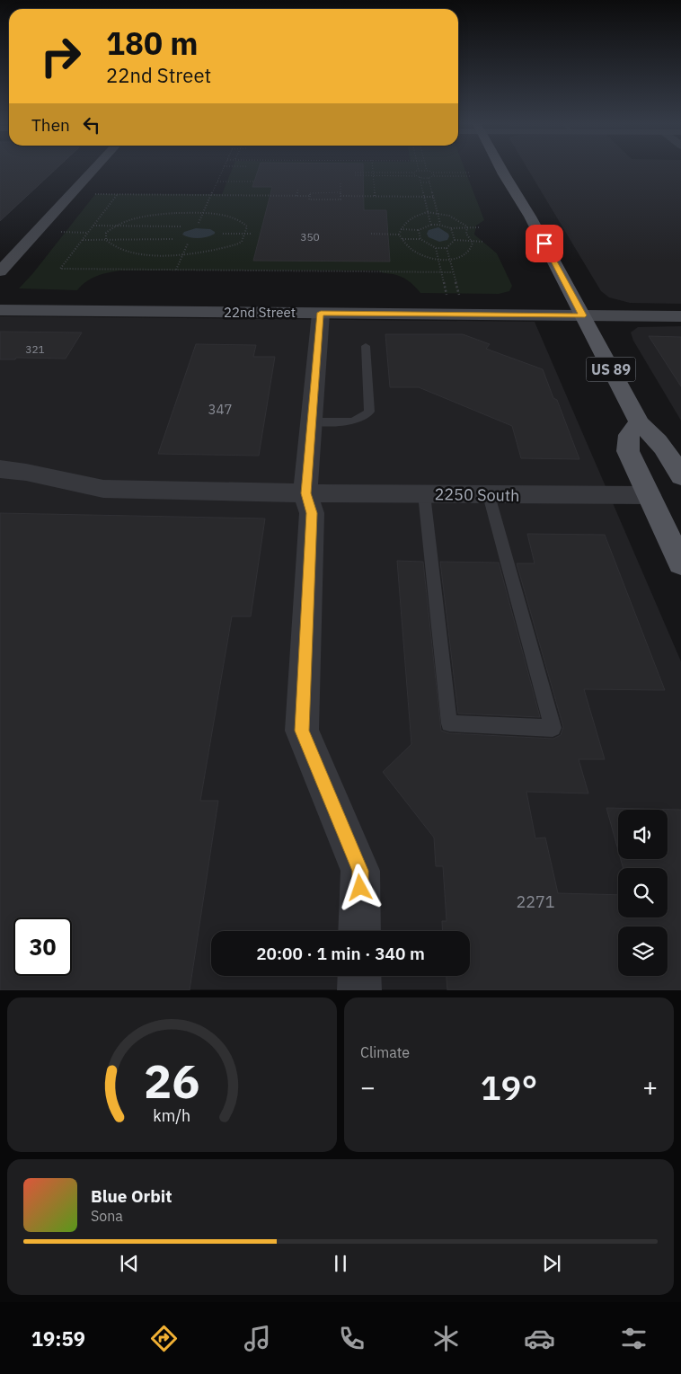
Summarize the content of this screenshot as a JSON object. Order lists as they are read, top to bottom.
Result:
{
  "streets": {
    "main road": ["US 89"],
    "street": ["22nd Street", "2250 South"]
  },
  "crossings": [
    ["22nd Street", "US 89"]
  ],
  "house_numbers": [
    "350",
    "321",
    "347",
    "2271"
  ],
  "page": {
    "turn": ["180 m", "22nd Street"],
    "then": "Then",
    "limit": "30",
    "trip": "20:00 · 1 min · 340 m",
    "tile": "Climate",
    "heat": ["−", "19°", "+"],
    "song": ["Blue Orbit", "Sona"],
    "tabs": "19:59",
    "gauge": ["26", "km/h"]
  }
}
